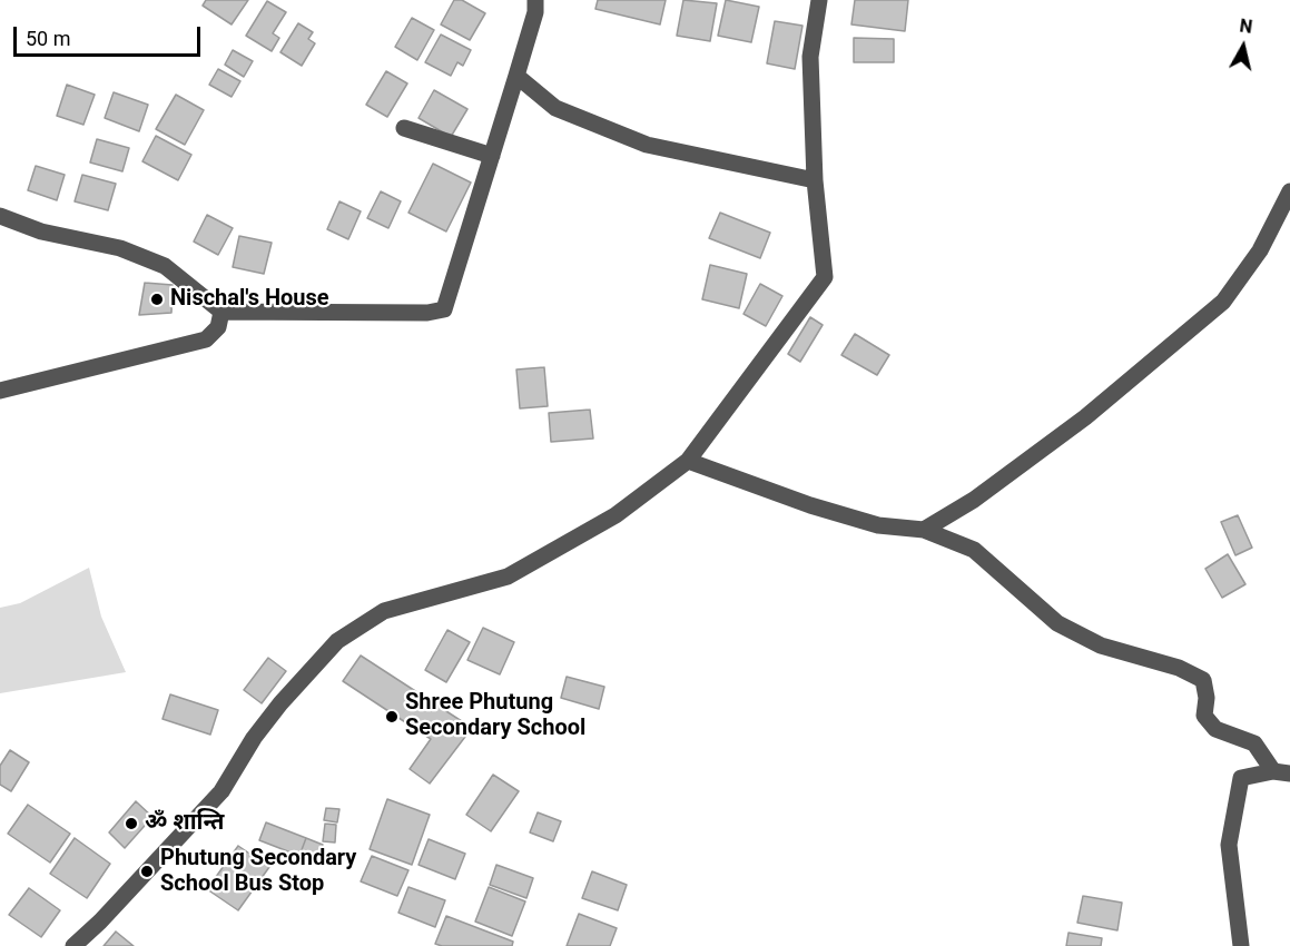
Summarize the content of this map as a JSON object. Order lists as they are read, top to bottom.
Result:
{
  "places": [
    "Nischal's House",
    "Shree Phutung Secondary School",
    "ॐ शान्ति",
    "Phutung Secondary School Bus Stop"
  ],
  "scale_bar": "50 m",
  "north": "top"
}
